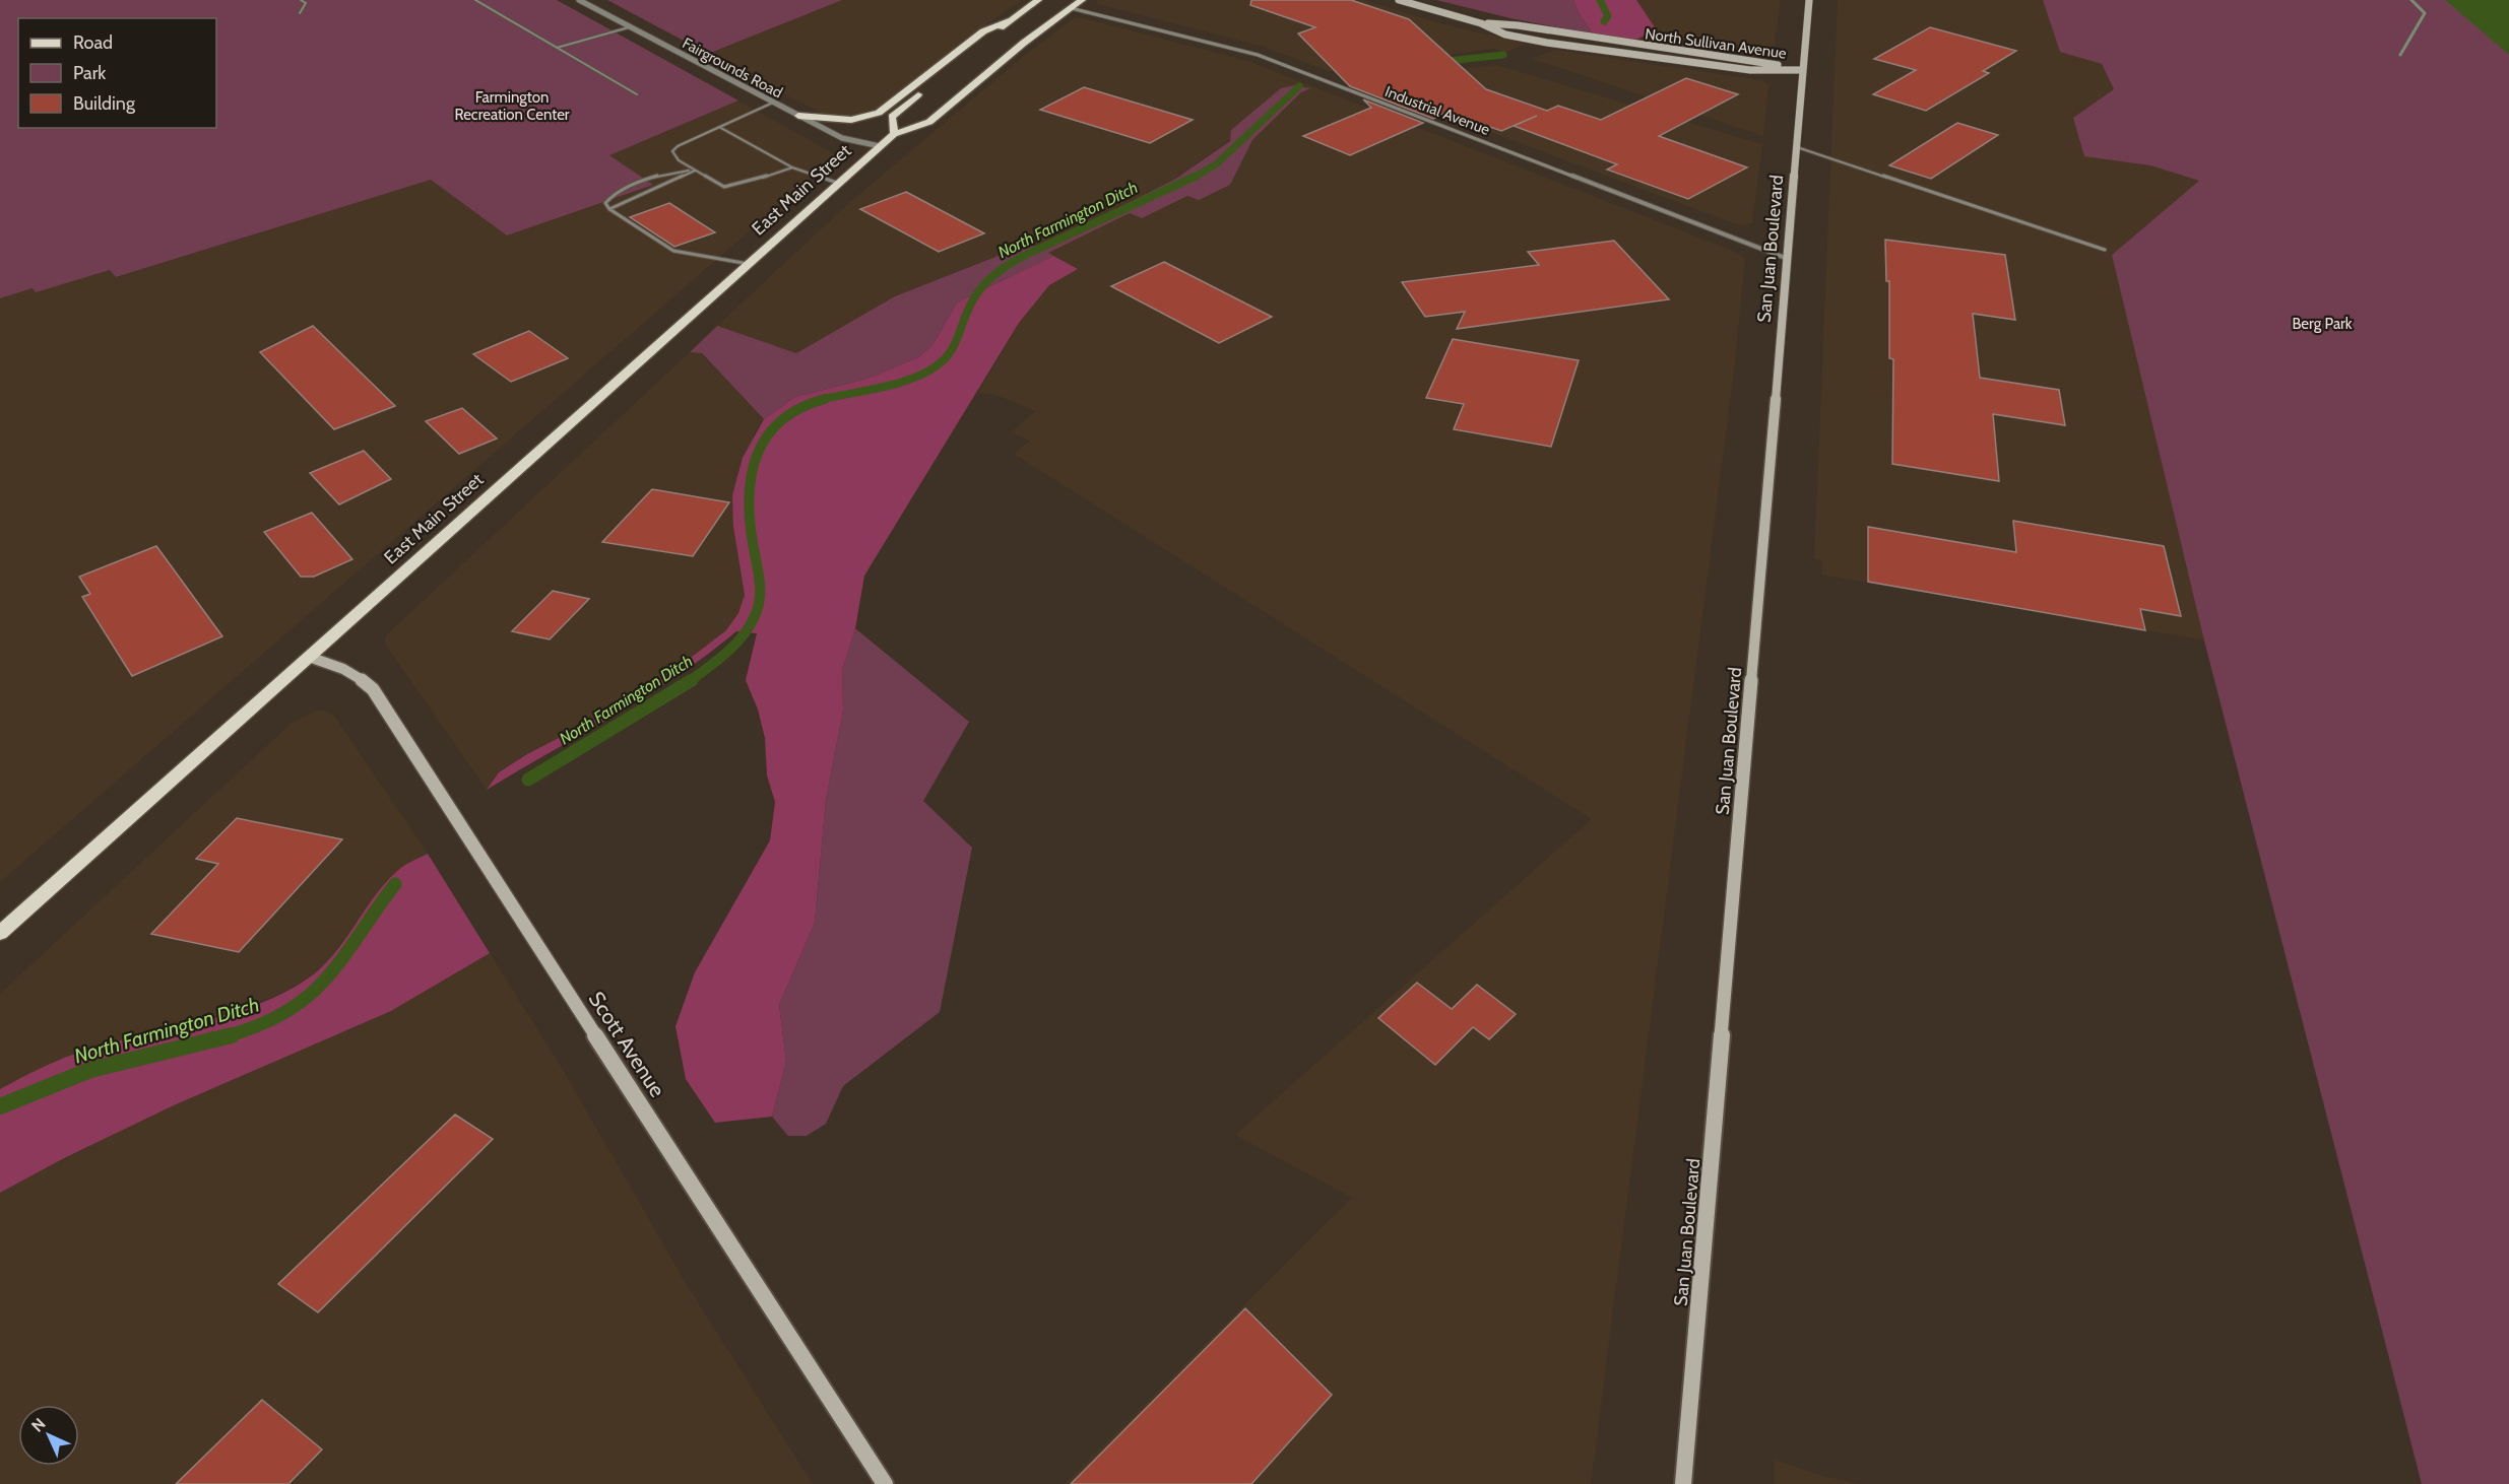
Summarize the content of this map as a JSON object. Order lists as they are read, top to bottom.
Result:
{
  "streets": {
    "main road": [
      "North Sullivan Avenue",
      "East Main Street",
      "San Juan Boulevard",
      "Scott Avenue"
    ],
    "street": ["Fairgrounds Road", "Industrial Avenue"]
  },
  "crossings": [
    ["North Sullivan Avenue", "San Juan Boulevard"],
    ["Fairgrounds Road", "East Main Street"],
    ["Industrial Avenue", "East Main Street"],
    ["Industrial Avenue", "San Juan Boulevard"],
    ["East Main Street", "Scott Avenue"]
  ],
  "water": ["North Farmington Ditch"],
  "parks": ["Farmington Recreation Center", "Berg Park"],
  "legend": ["Road", "Park", "Building"],
  "north": "top left"
}
